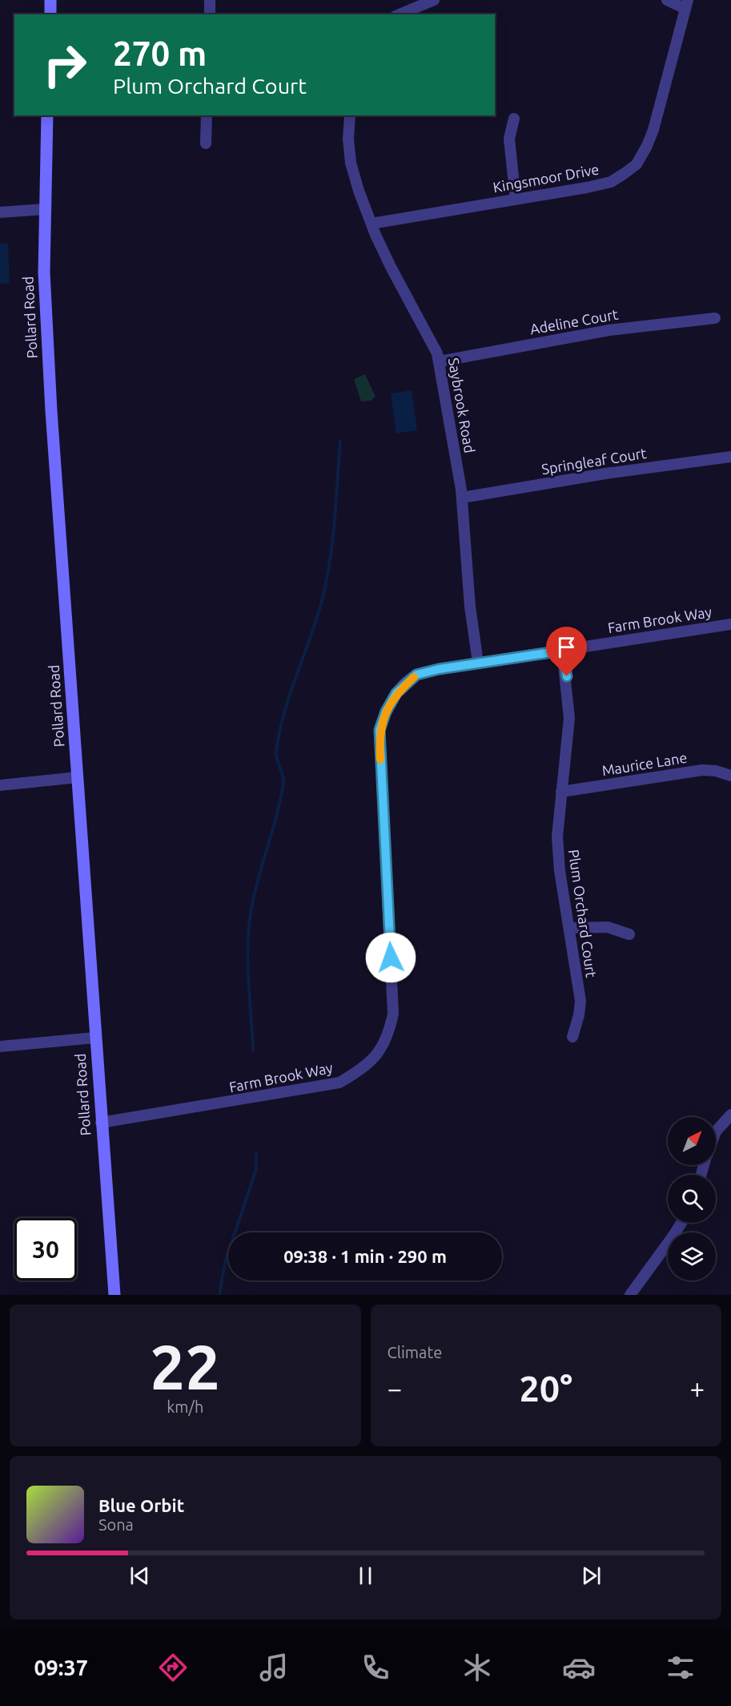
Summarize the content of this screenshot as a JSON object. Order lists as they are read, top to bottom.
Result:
{
  "streets": {
    "street": [
      "Kingsmoor Drive",
      "Pollard Road",
      "Adeline Court",
      "Saybrook Road",
      "Springleaf Court",
      "Farm Brook Way",
      "Maurice Lane",
      "Plum Orchard Court"
    ]
  },
  "crossings": [
    ["Kingsmoor Drive", "Saybrook Road"],
    ["Pollard Road", "Farm Brook Way"],
    ["Adeline Court", "Saybrook Road"],
    ["Saybrook Road", "Springleaf Court"],
    ["Saybrook Road", "Farm Brook Way"],
    ["Farm Brook Way", "Plum Orchard Court"],
    ["Maurice Lane", "Plum Orchard Court"]
  ],
  "north": "top right",
  "page": {
    "turn": ["270 m", "Plum Orchard Court"],
    "limit": "30",
    "trip": "09:38 · 1 min · 290 m",
    "tile": [
      ["22", "km/h"],
      "Climate"
    ],
    "heat": ["−", "20°", "+"],
    "song": ["Blue Orbit", "Sona"],
    "tabs": "09:37"
  }
}
